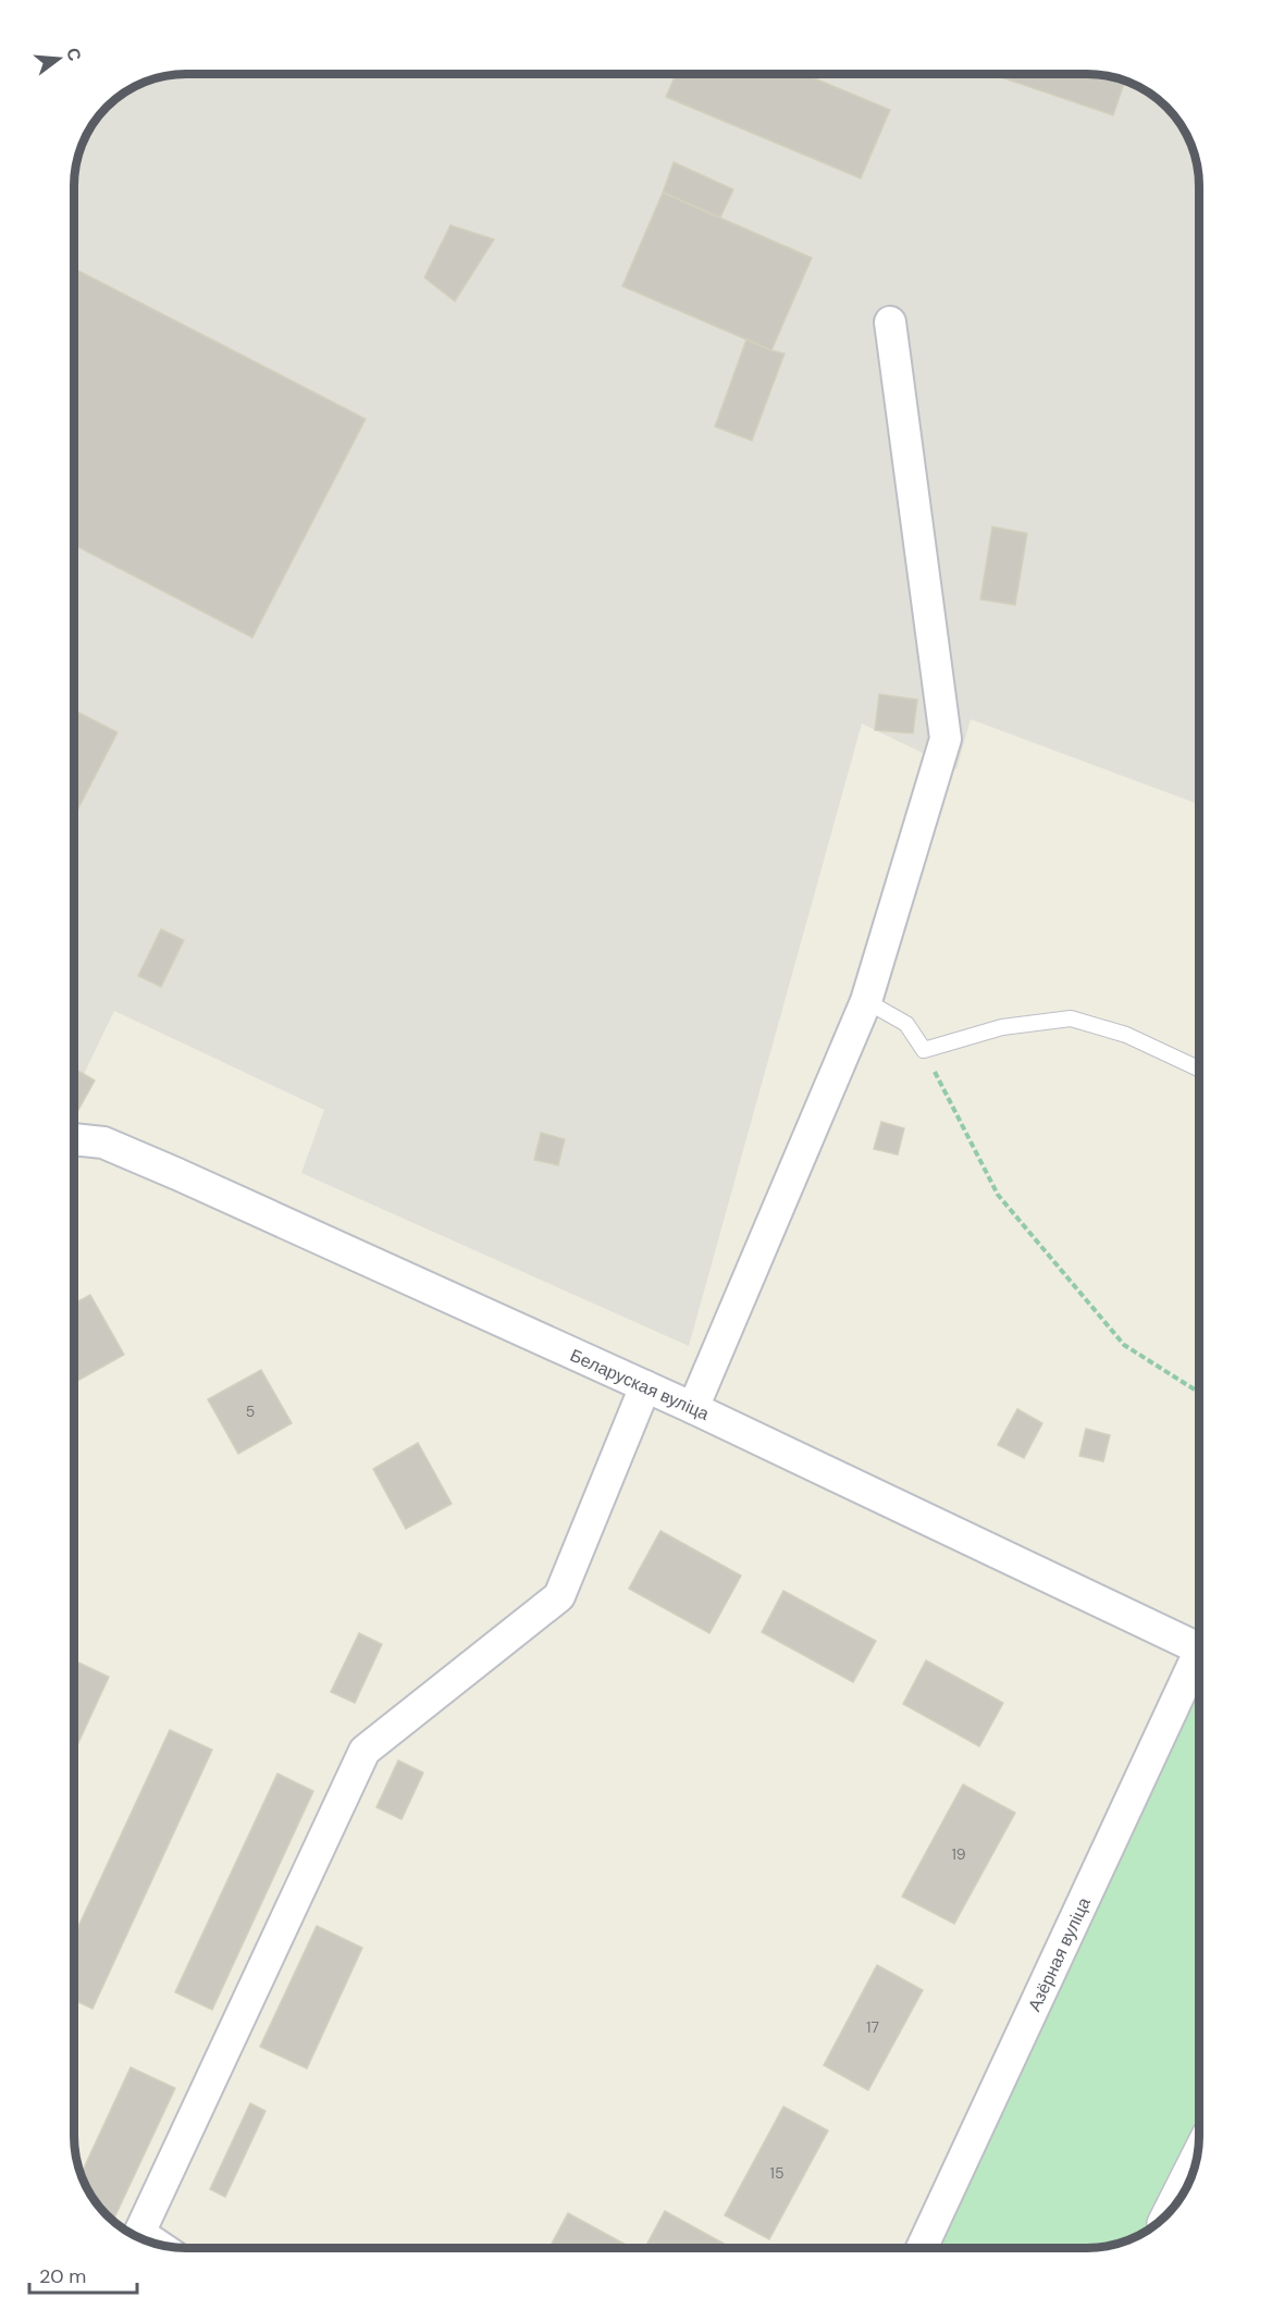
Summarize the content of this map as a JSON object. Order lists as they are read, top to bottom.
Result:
{
  "streets": {
    "street": ["Беларуская вуліца", "Азёрная вуліца"]
  },
  "house_numbers": [
    "5",
    "19",
    "17",
    "15"
  ],
  "scale_bar": "20 m",
  "north": "right"
}
